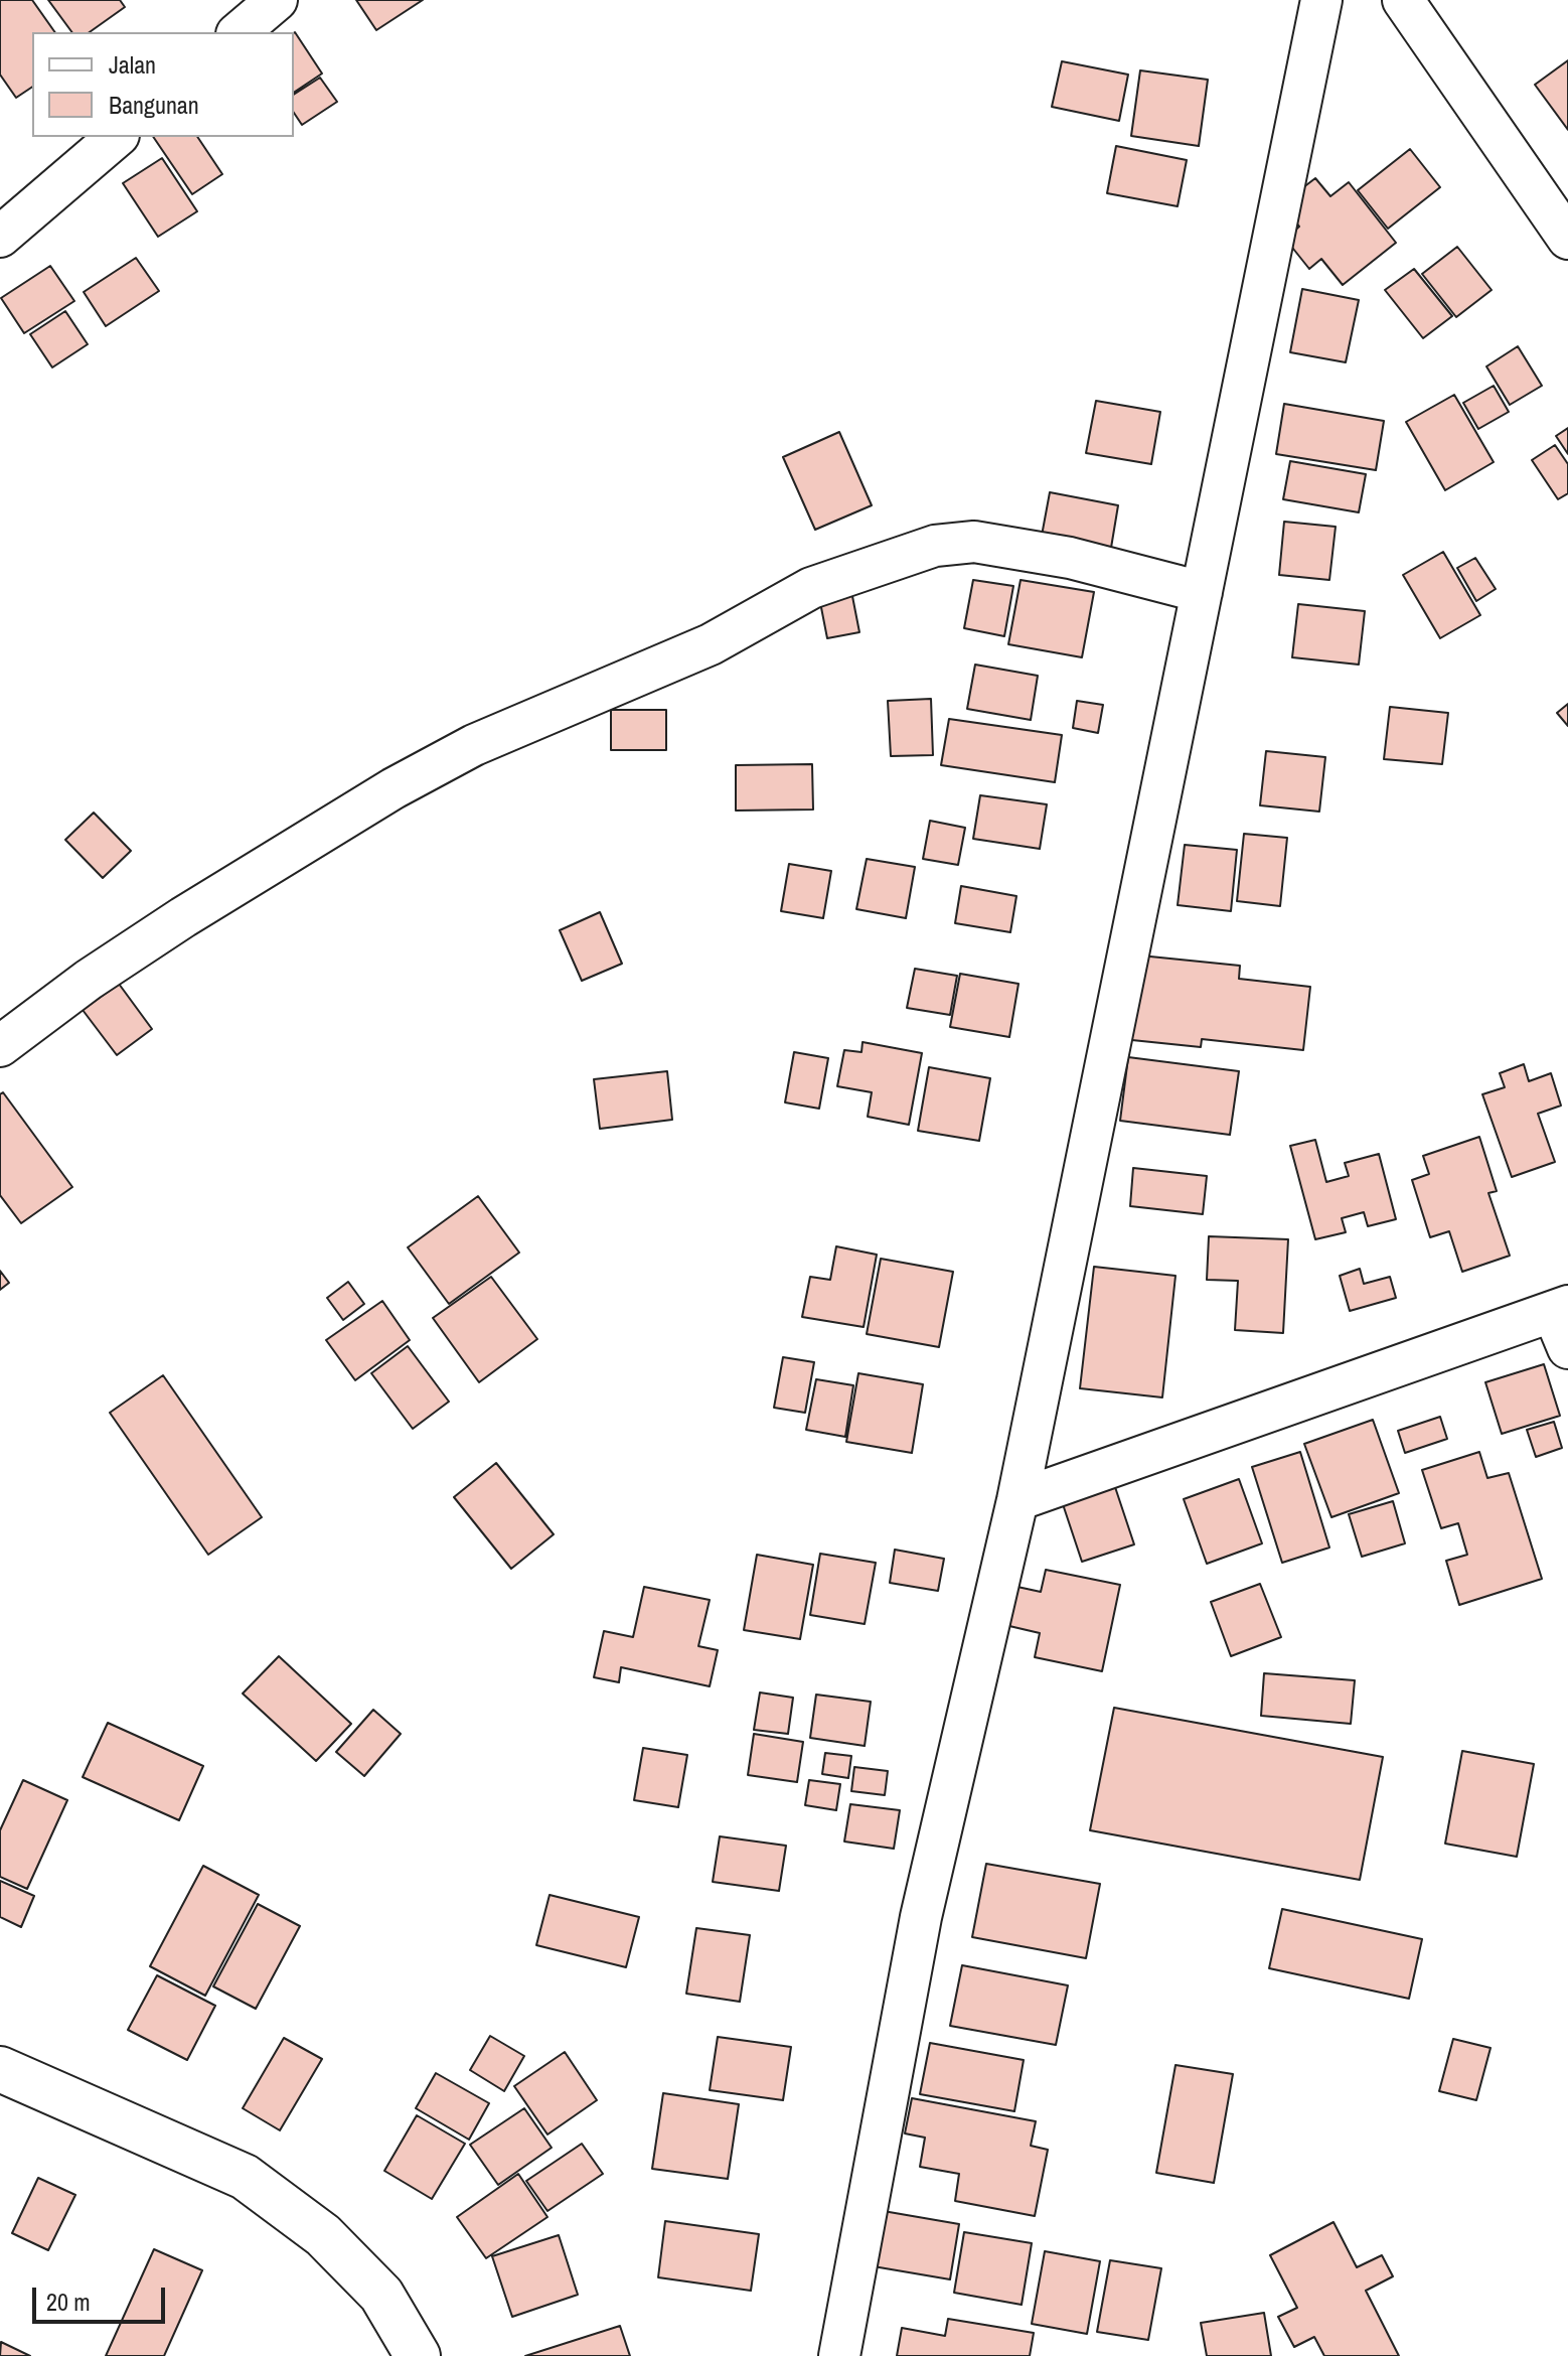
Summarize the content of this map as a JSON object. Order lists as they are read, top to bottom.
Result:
{
  "legend": ["Jalan", "Bangunan"],
  "scale_bar": "20 m"
}
